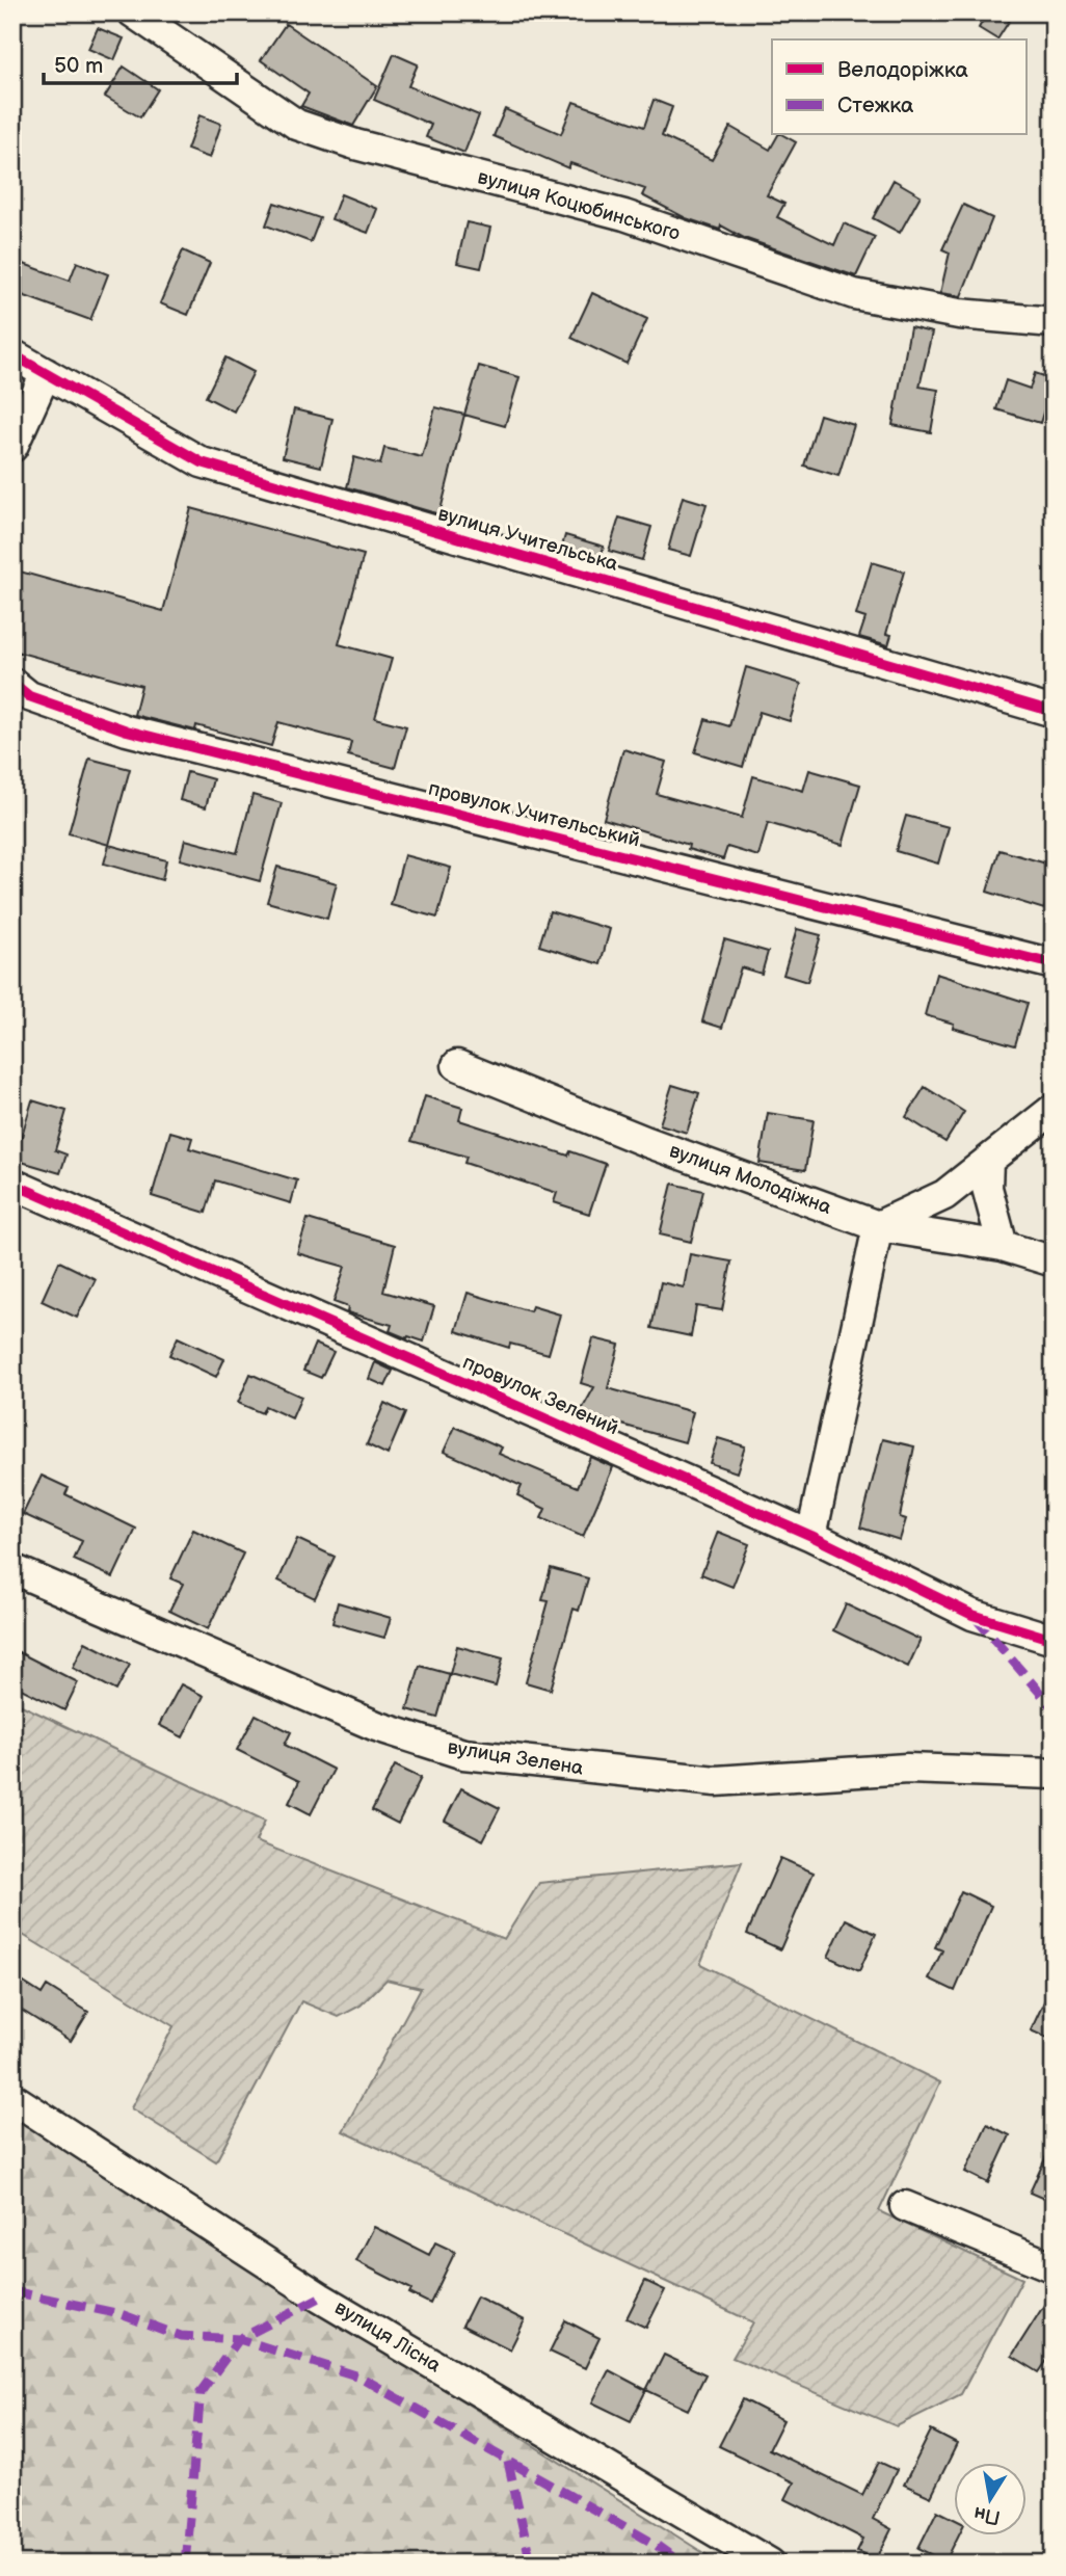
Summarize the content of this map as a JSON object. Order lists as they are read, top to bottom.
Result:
{
  "streets": {
    "street": [
      "вулиця Коцюбинського",
      "вулиця Учительська",
      "провулок Учительський",
      "вулиця Молодіжна",
      "провулок Зелений",
      "вулиця Зелена",
      "вулиця Лісна"
    ]
  },
  "legend": ["Велодоріжка", "Стежка"],
  "scale_bar": "50 m",
  "north": "bottom"
}
